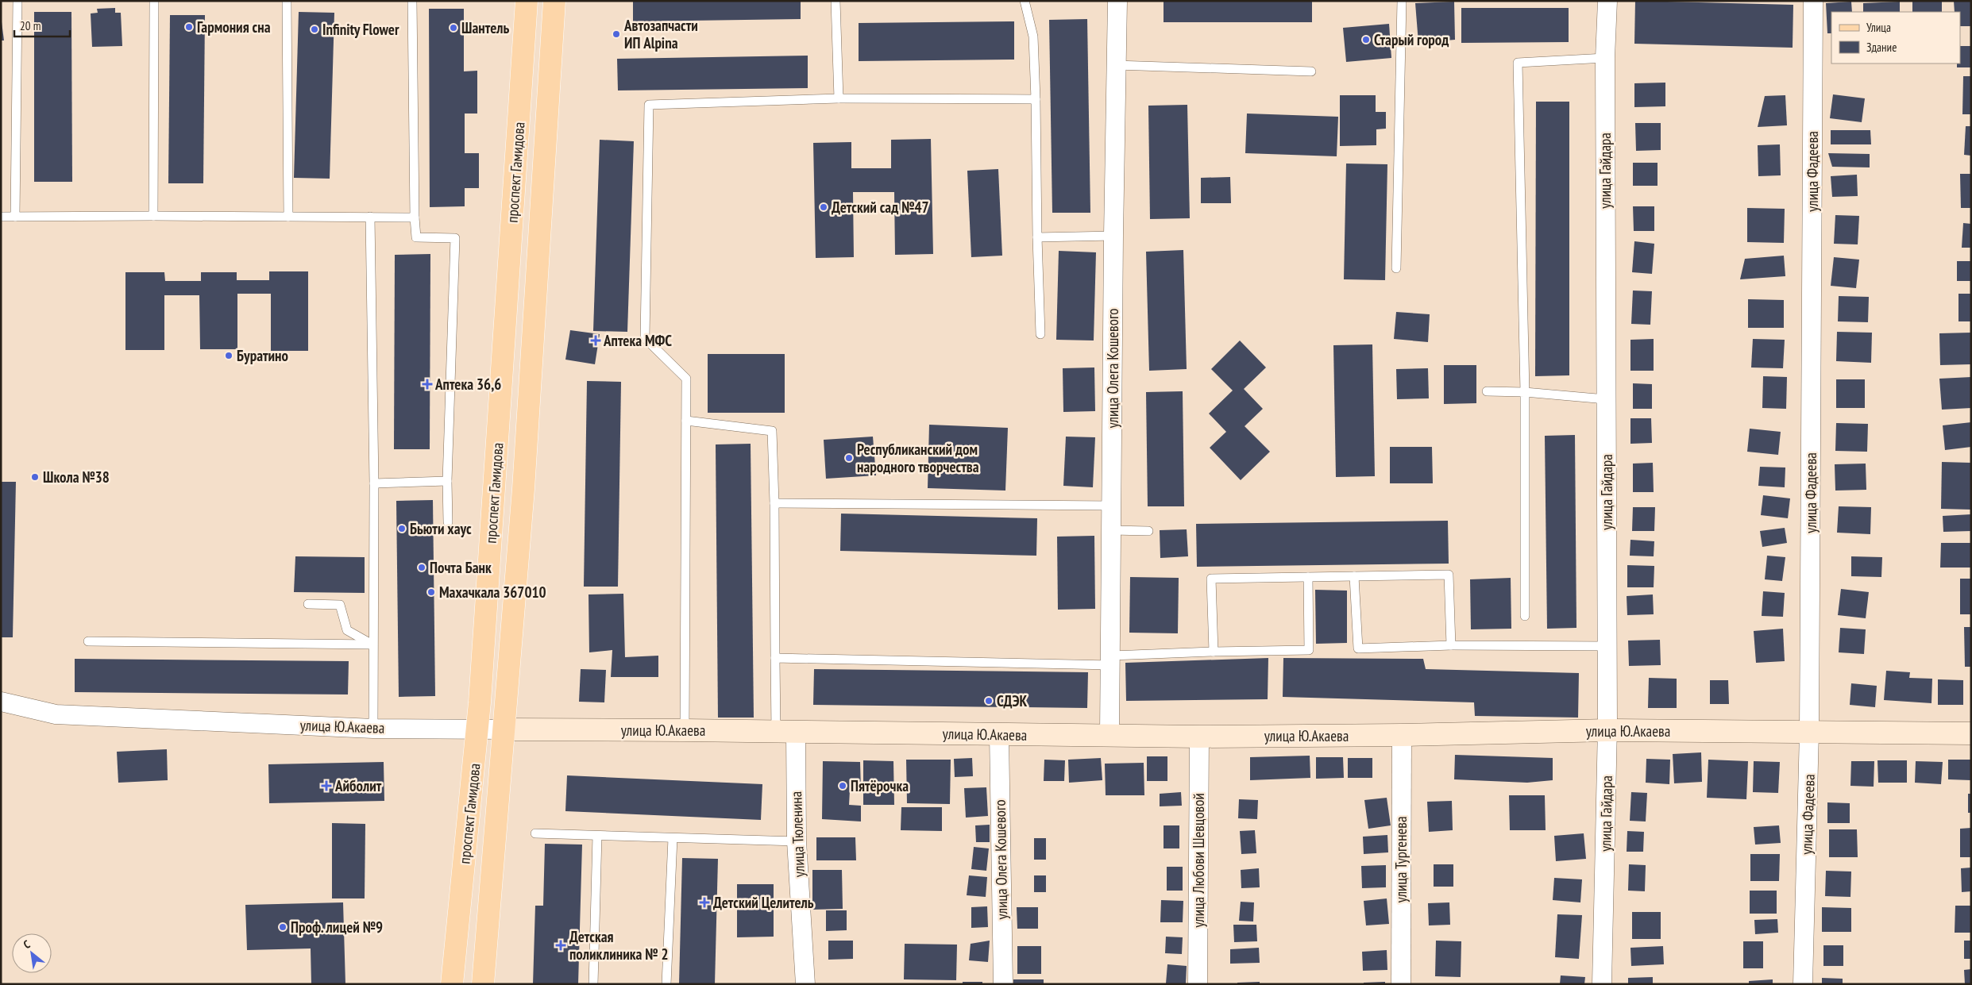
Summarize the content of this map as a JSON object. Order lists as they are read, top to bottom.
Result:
{
  "streets": {
    "main road": ["проспект Гамидова", "улица Ю.Акаева"],
    "street": [
      "улица Гайдара",
      "улица Фадеева",
      "улица Олега Кошевого",
      "улица Тюленина",
      "улица Тургенева",
      "улица Любови Шевцовой"
    ]
  },
  "crossings": [
    ["улица Гайдара", "улица Ю.Акаева"],
    ["улица Фадеева", "улица Ю.Акаева"],
    ["проспект Гамидова", "улица Ю.Акаева"],
    ["улица Олега Кошевого", "улица Ю.Акаева"],
    ["улица Ю.Акаева", "улица Тюленина"],
    ["улица Ю.Акаева", "улица Тургенева"],
    ["улица Ю.Акаева", "улица Любови Шевцовой"]
  ],
  "places": {
    "other": [
      "Гармония сна",
      "Шантель",
      "Infinity Flower",
      "Автозапчасти ИП Alpina",
      "Старый город",
      "Детский сад №47",
      "Буратино",
      "Республиканский дом народного творчества",
      "Школа №38",
      "Бьюти хаус",
      "Почта Банк",
      "Махачкала 367010",
      "СДЭК",
      "Пятёрочка",
      "Проф. лицей №9"
    ],
    "health": [
      "Аптека МФС",
      "Аптека 36,6",
      "Айболит",
      "Детский Целитель",
      "Детская поликлиника № 2"
    ]
  },
  "legend": ["Улица", "Здание"],
  "scale_bar": "20 m",
  "north": "top left"
}
